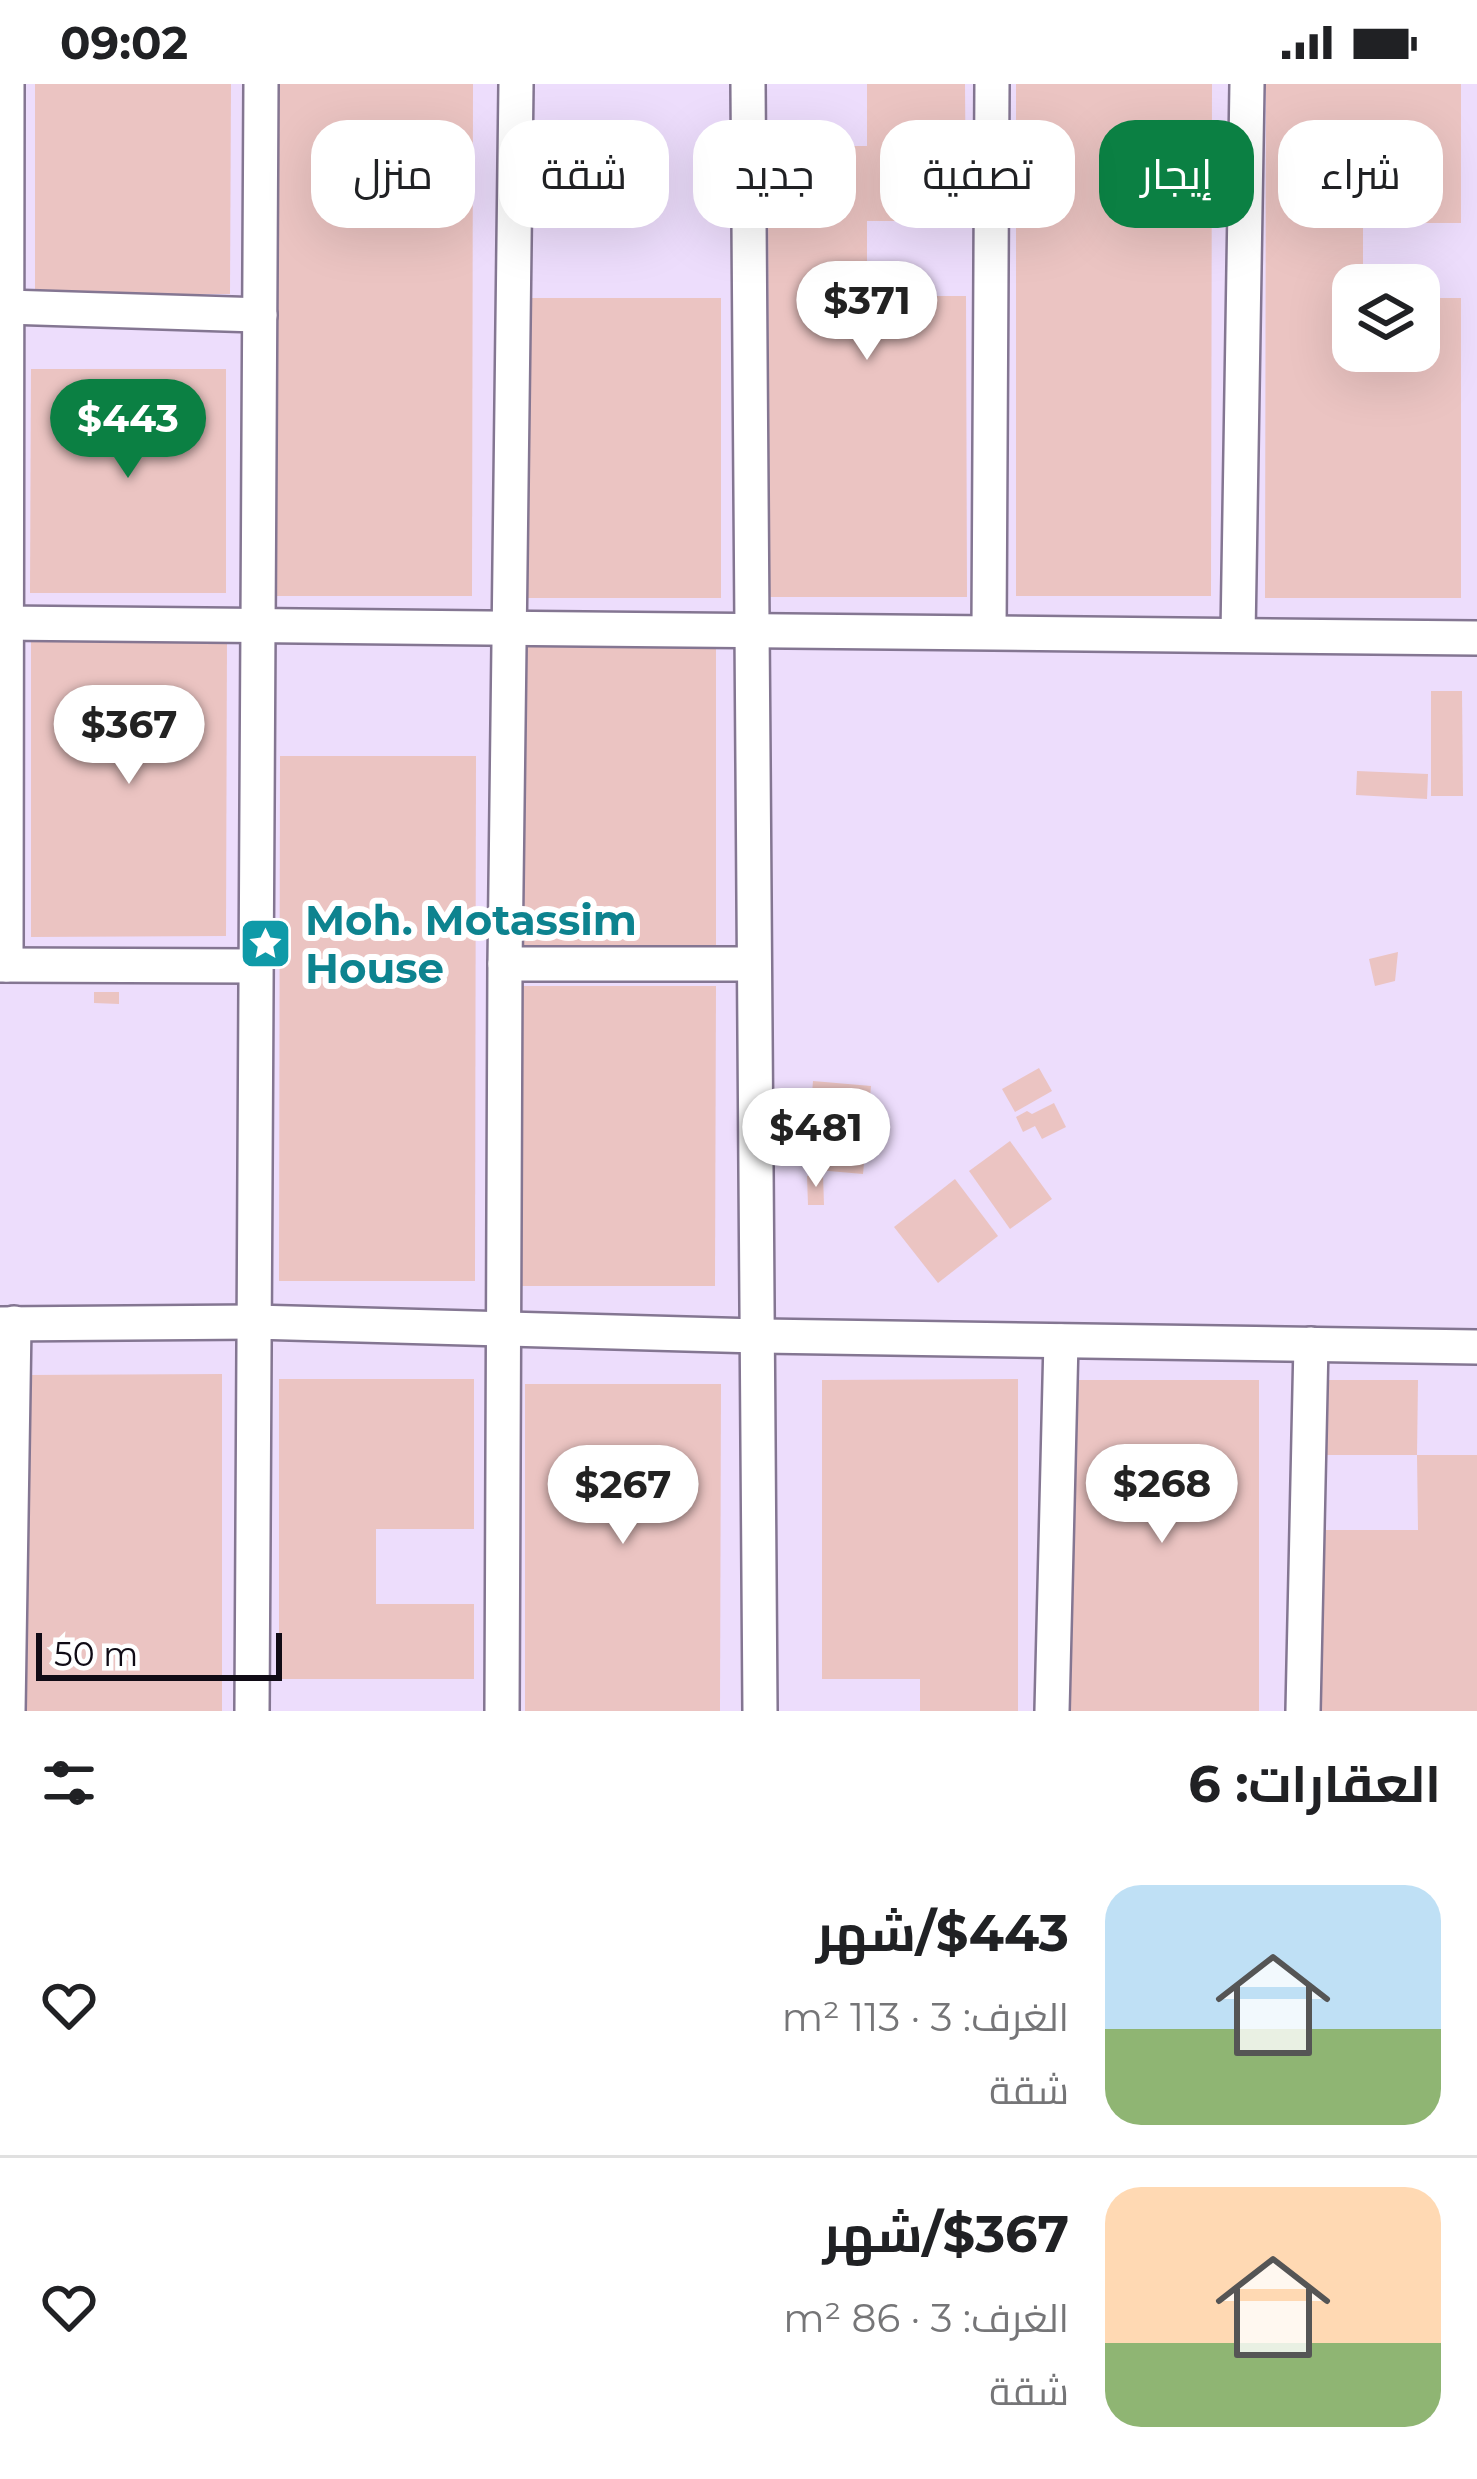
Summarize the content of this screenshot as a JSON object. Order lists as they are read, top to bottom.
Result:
{
  "places": {
    "place": ["Moh. Motassim House"]
  },
  "scale_bar": "50 m",
  "page": {
    "status": "09:02",
    "chip": [
      "شراء",
      "إيجار",
      "تصفية",
      "جديد",
      "شقة",
      "منزل"
    ],
    "price": [
      "$371",
      "$443",
      "$367",
      "$481",
      "$268",
      "$267"
    ],
    "scale": "50 m",
    "heading": "العقارات: 6",
    "list": [
      {
        "name": "$443/شهر",
        "note": "الغرف: 3 · 113 m² · شقة"
      },
      {
        "name": "$367/شهر",
        "note": "الغرف: 3 · 86 m² · شقة"
      }
    ]
  }
}
